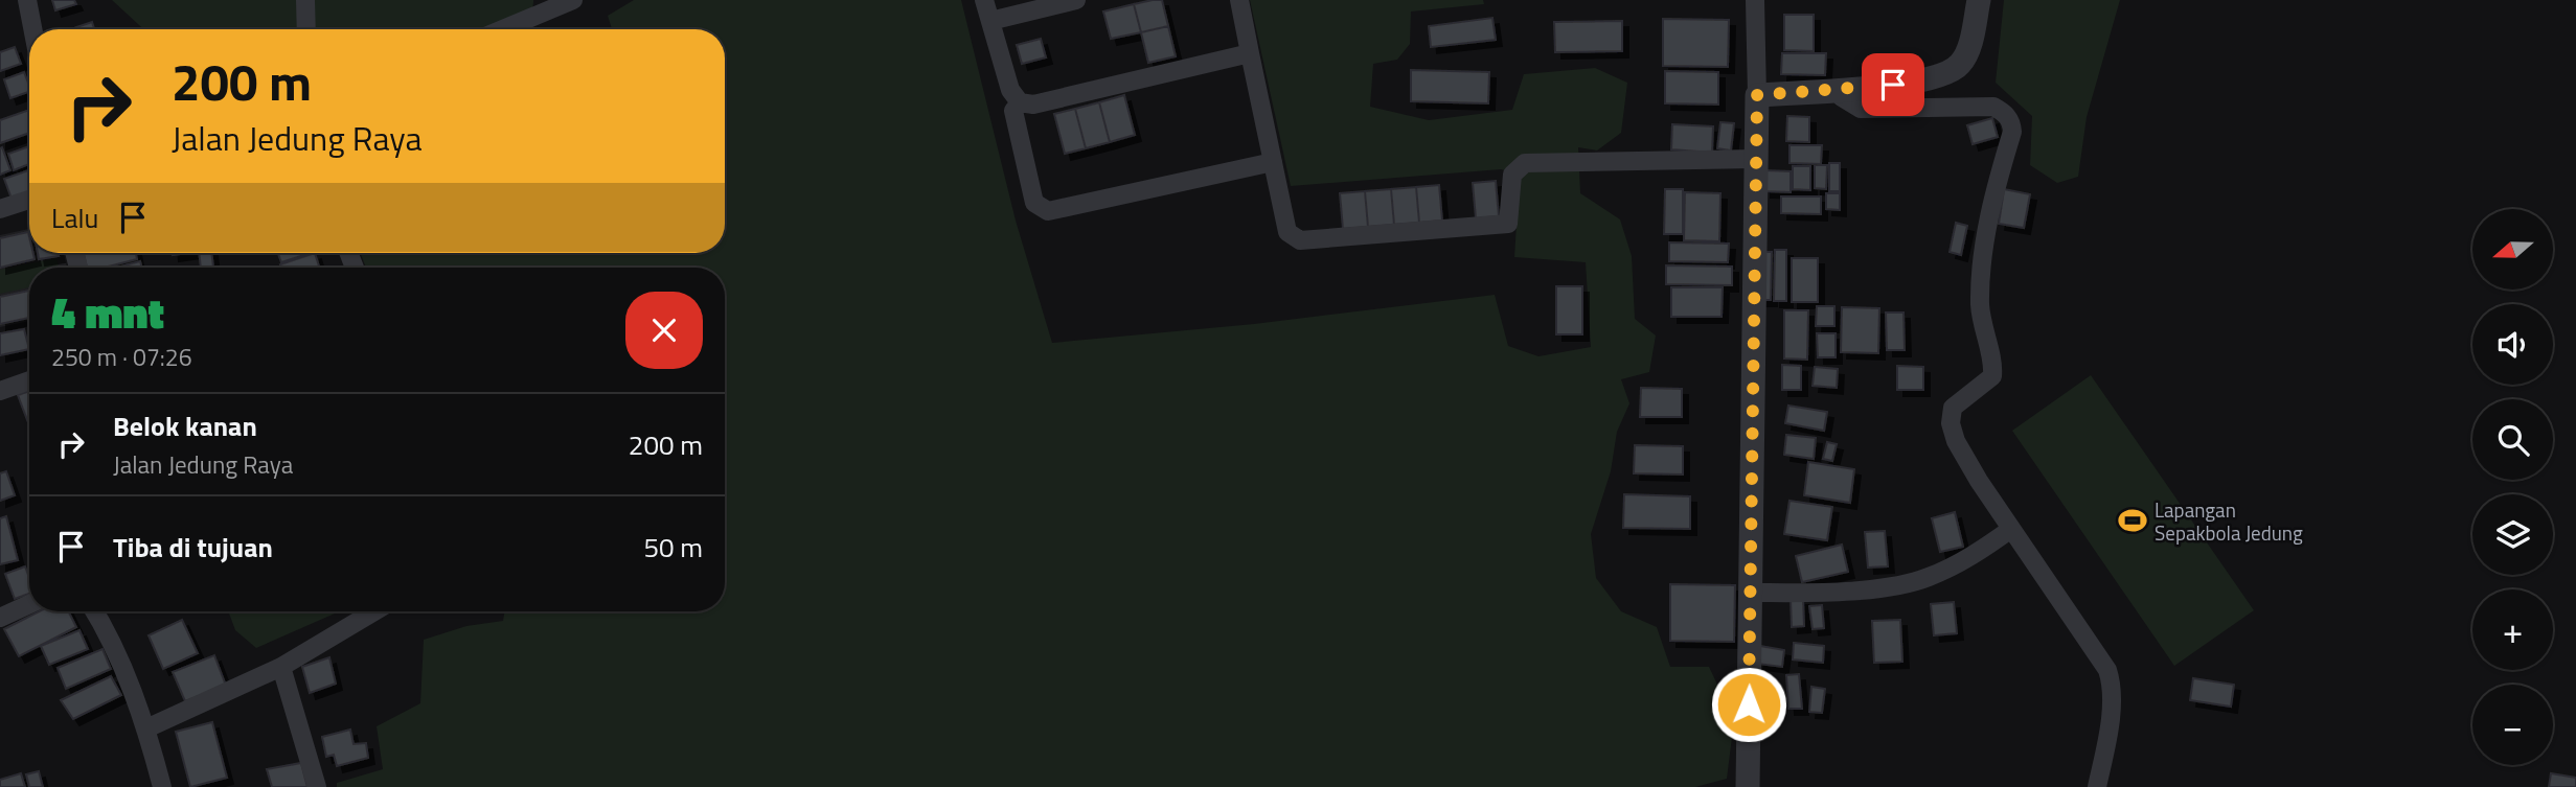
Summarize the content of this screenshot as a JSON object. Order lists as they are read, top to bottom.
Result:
{
  "places": {
    "sports": ["Lapangan Sepakbola Jedung"]
  },
  "north": "left",
  "page": {
    "turn": ["200 m", "Jalan Jedung Raya"],
    "then": "Lalu",
    "map_buttons": ["+", "−"],
    "heading": ["4 mnt", "250 m · 07:26"],
    "list": [
      {
        "name": "Belok kanan",
        "note": "Jalan Jedung Raya",
        "value": "200 m"
      },
      {
        "name": "Tiba di tujuan",
        "value": "50 m"
      }
    ]
  }
}
